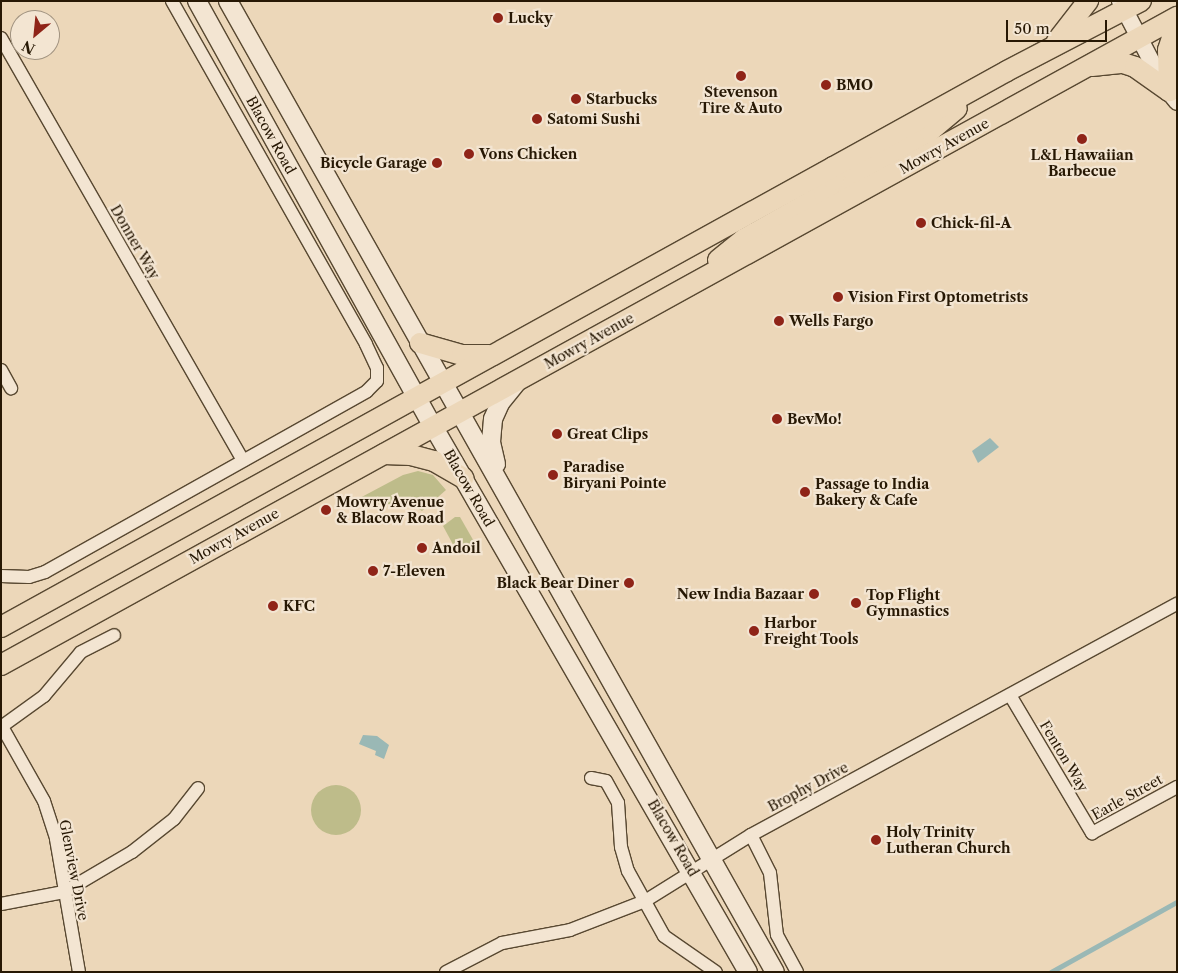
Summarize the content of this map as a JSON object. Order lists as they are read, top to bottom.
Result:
{
  "streets": {
    "main road": ["Blacow Road", "Mowry Avenue"],
    "street": [
      "Donner Way",
      "Fenton Way",
      "Brophy Drive",
      "Earle Street",
      "Glenview Drive"
    ]
  },
  "crossings": [
    ["Blacow Road", "Mowry Avenue"],
    ["Blacow Road", "Donner Way"],
    ["Blacow Road", "Brophy Drive"],
    ["Fenton Way", "Brophy Drive"],
    ["Fenton Way", "Earle Street"]
  ],
  "places": [
    "Lucky",
    "Stevenson Tire & Auto",
    "BMO",
    "Starbucks",
    "Satomi Sushi",
    "L&L Hawaiian Barbecue",
    "Vons Chicken",
    "Bicycle Garage",
    "Chick-fil-A",
    "Vision First Optometrists",
    "Wells Fargo",
    "BevMo!",
    "Great Clips",
    "Paradise Biryani Pointe",
    "Passage to India Bakery & Cafe",
    "Mowry Avenue & Blacow Road",
    "Andoil",
    "7-Eleven",
    "Black Bear Diner",
    "New India Bazaar",
    "Top Flight Gymnastics",
    "KFC",
    "Harbor Freight Tools",
    "Holy Trinity Lutheran Church"
  ],
  "scale_bar": "50 m",
  "north": "bottom left"
}
